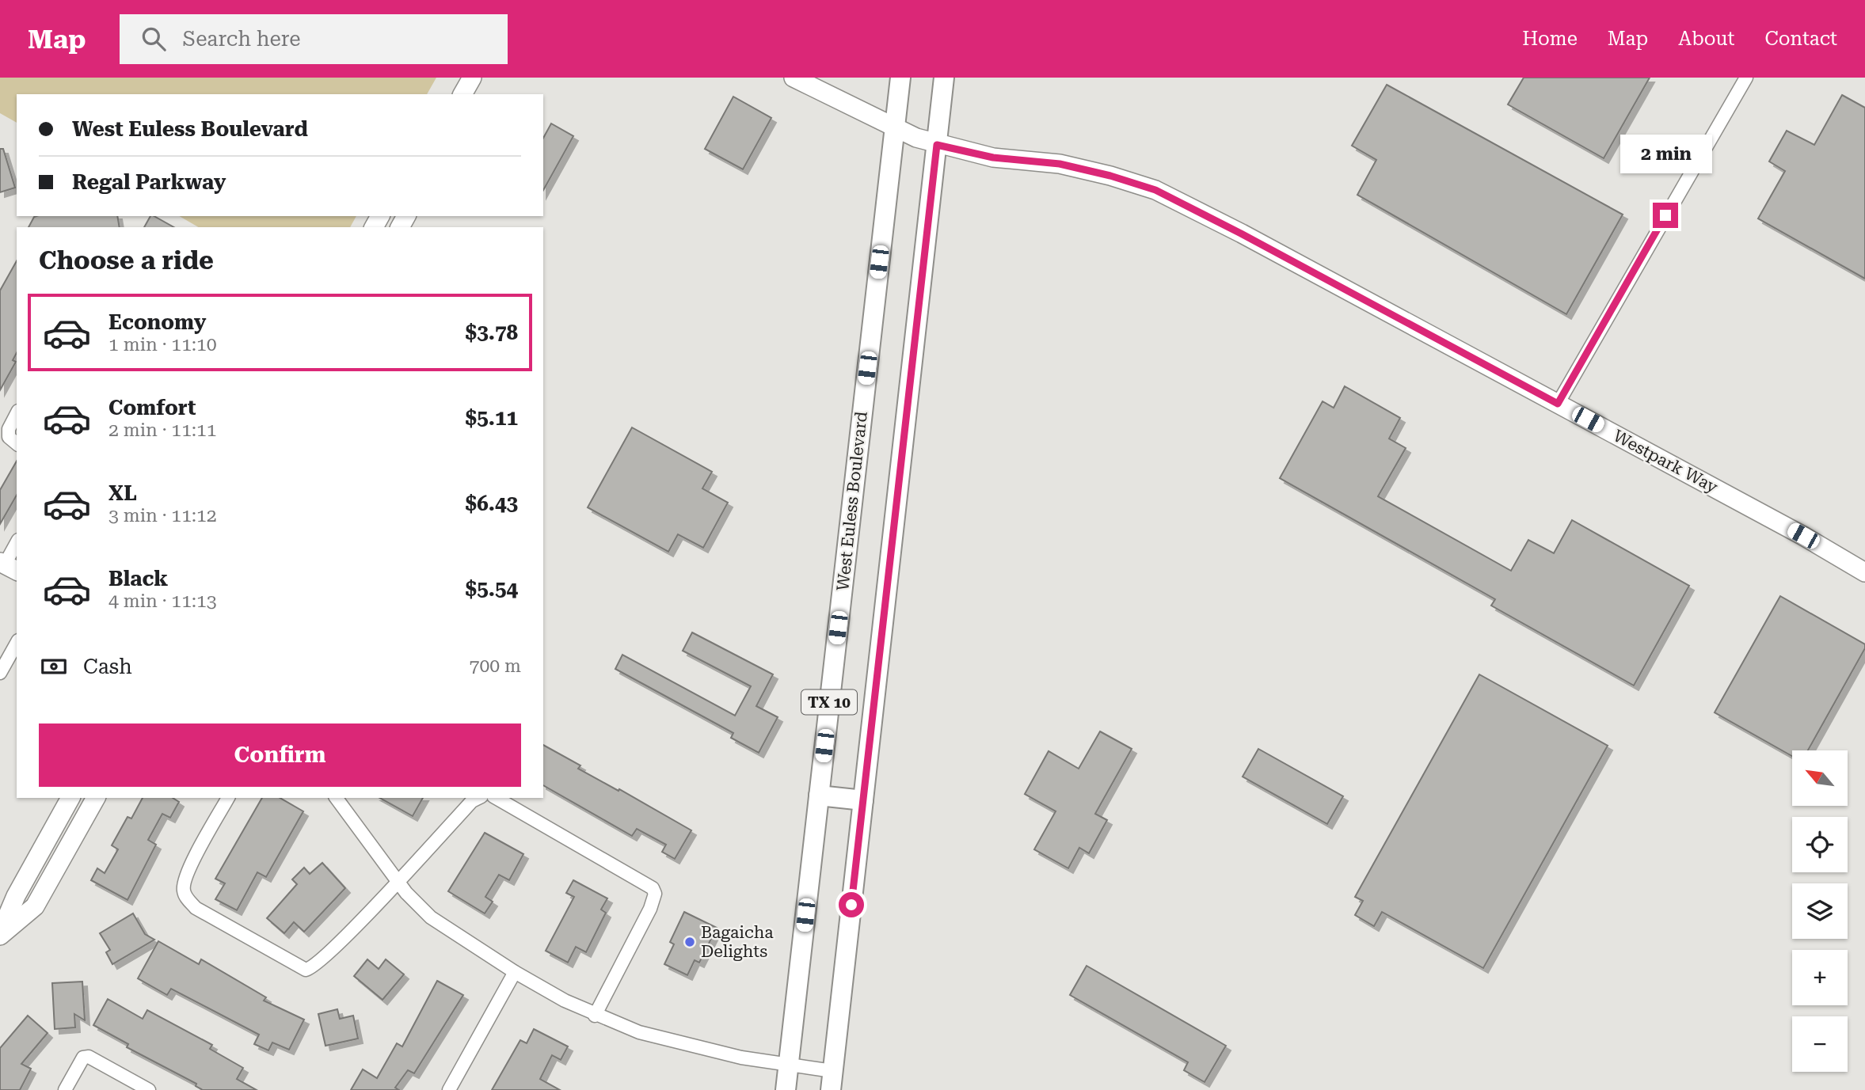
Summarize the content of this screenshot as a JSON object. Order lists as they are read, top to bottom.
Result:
{
  "streets": {
    "main road": ["West Euless Boulevard", "TX 10"],
    "street": ["Westpark Way"]
  },
  "crossings": [
    ["Westpark Way", "West Euless Boulevard"],
    ["Westpark Way", "TX 10"]
  ],
  "places": ["Bagaicha Delights"],
  "north": "top left",
  "page": {
    "header": "Map",
    "search": "Search here",
    "nav": [
      "Home",
      "Map",
      "About",
      "Contact"
    ],
    "banner": ["West Euless Boulevard", "Regal Parkway"],
    "bubble": "2 min",
    "heading": "Choose a ride",
    "list": [
      {
        "name": "Economy",
        "note": "1 min · 11:10",
        "value": "$3.78"
      },
      {
        "name": "Comfort",
        "note": "2 min · 11:11",
        "value": "$5.11"
      },
      {
        "name": "XL",
        "note": "3 min · 11:12",
        "value": "$6.43"
      },
      {
        "name": "Black",
        "note": "4 min · 11:13",
        "value": "$5.54"
      }
    ],
    "pay": ["Cash", "700 m"],
    "buttons": "Confirm",
    "map_buttons": ["+", "−"]
  }
}
